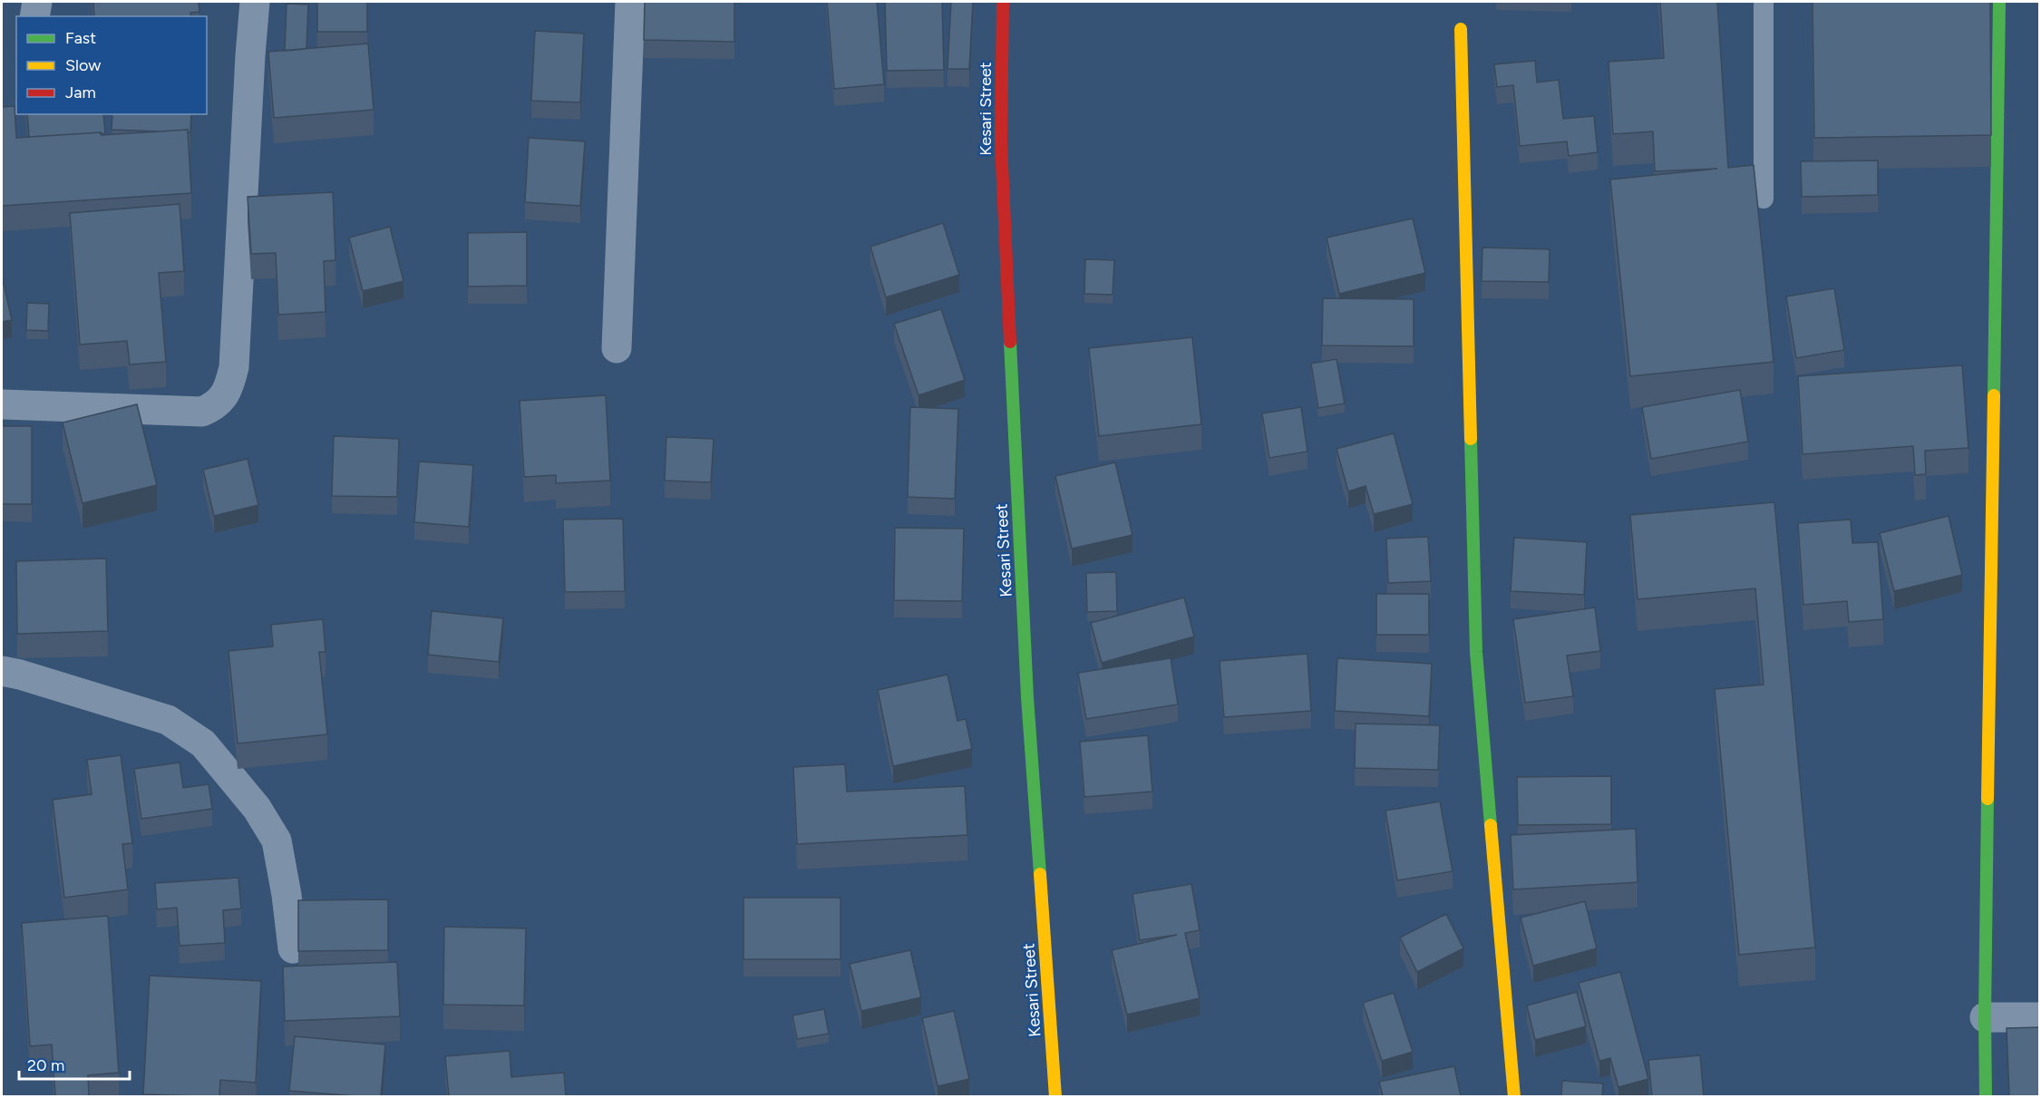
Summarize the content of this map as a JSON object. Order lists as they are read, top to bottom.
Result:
{
  "streets": {
    "street": ["Kesari Street"]
  },
  "legend": ["Fast", "Slow", "Jam"],
  "scale_bar": "20 m"
}
